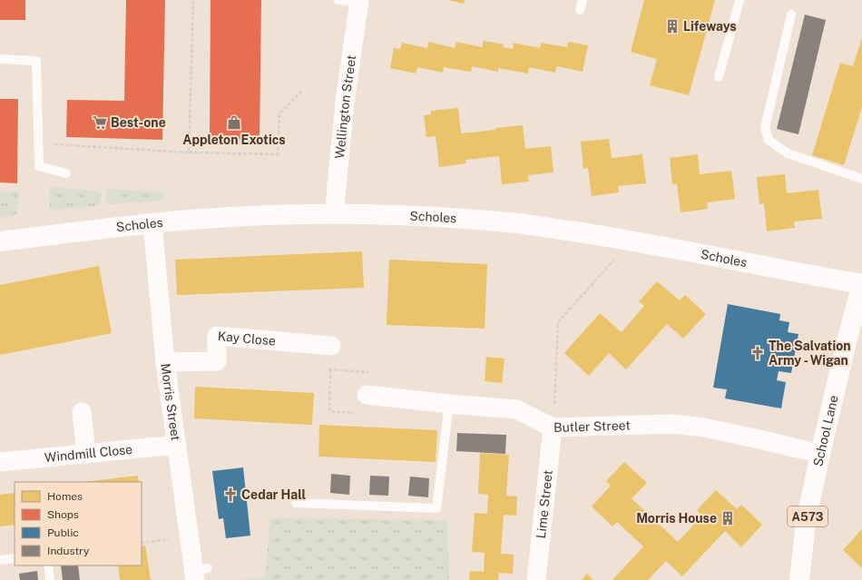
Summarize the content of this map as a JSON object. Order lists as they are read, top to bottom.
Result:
{
  "streets": {
    "main road": ["Scholes", "School Lane", "A573"],
    "street": [
      "Wellington Street",
      "Kay Close",
      "Morris Street",
      "Butler Street",
      "Windmill Close",
      "Lime Street"
    ]
  },
  "crossings": [
    ["Wellington Street", "Scholes"],
    ["Scholes", "Morris Street"],
    ["Scholes", "School Lane"],
    ["Kay Close", "Morris Street"],
    ["Morris Street", "Windmill Close"],
    ["Butler Street", "School Lane"],
    ["Butler Street", "Lime Street"]
  ],
  "places": {
    "building": ["Lifeways", "Morris House"],
    "supermarket": ["Best-one"],
    "shop": ["Appleton Exotics"],
    "church": ["The Salvation Army - Wigan", "Cedar Hall"]
  },
  "legend": [
    "Homes",
    "Shops",
    "Public",
    "Industry"
  ]
}
